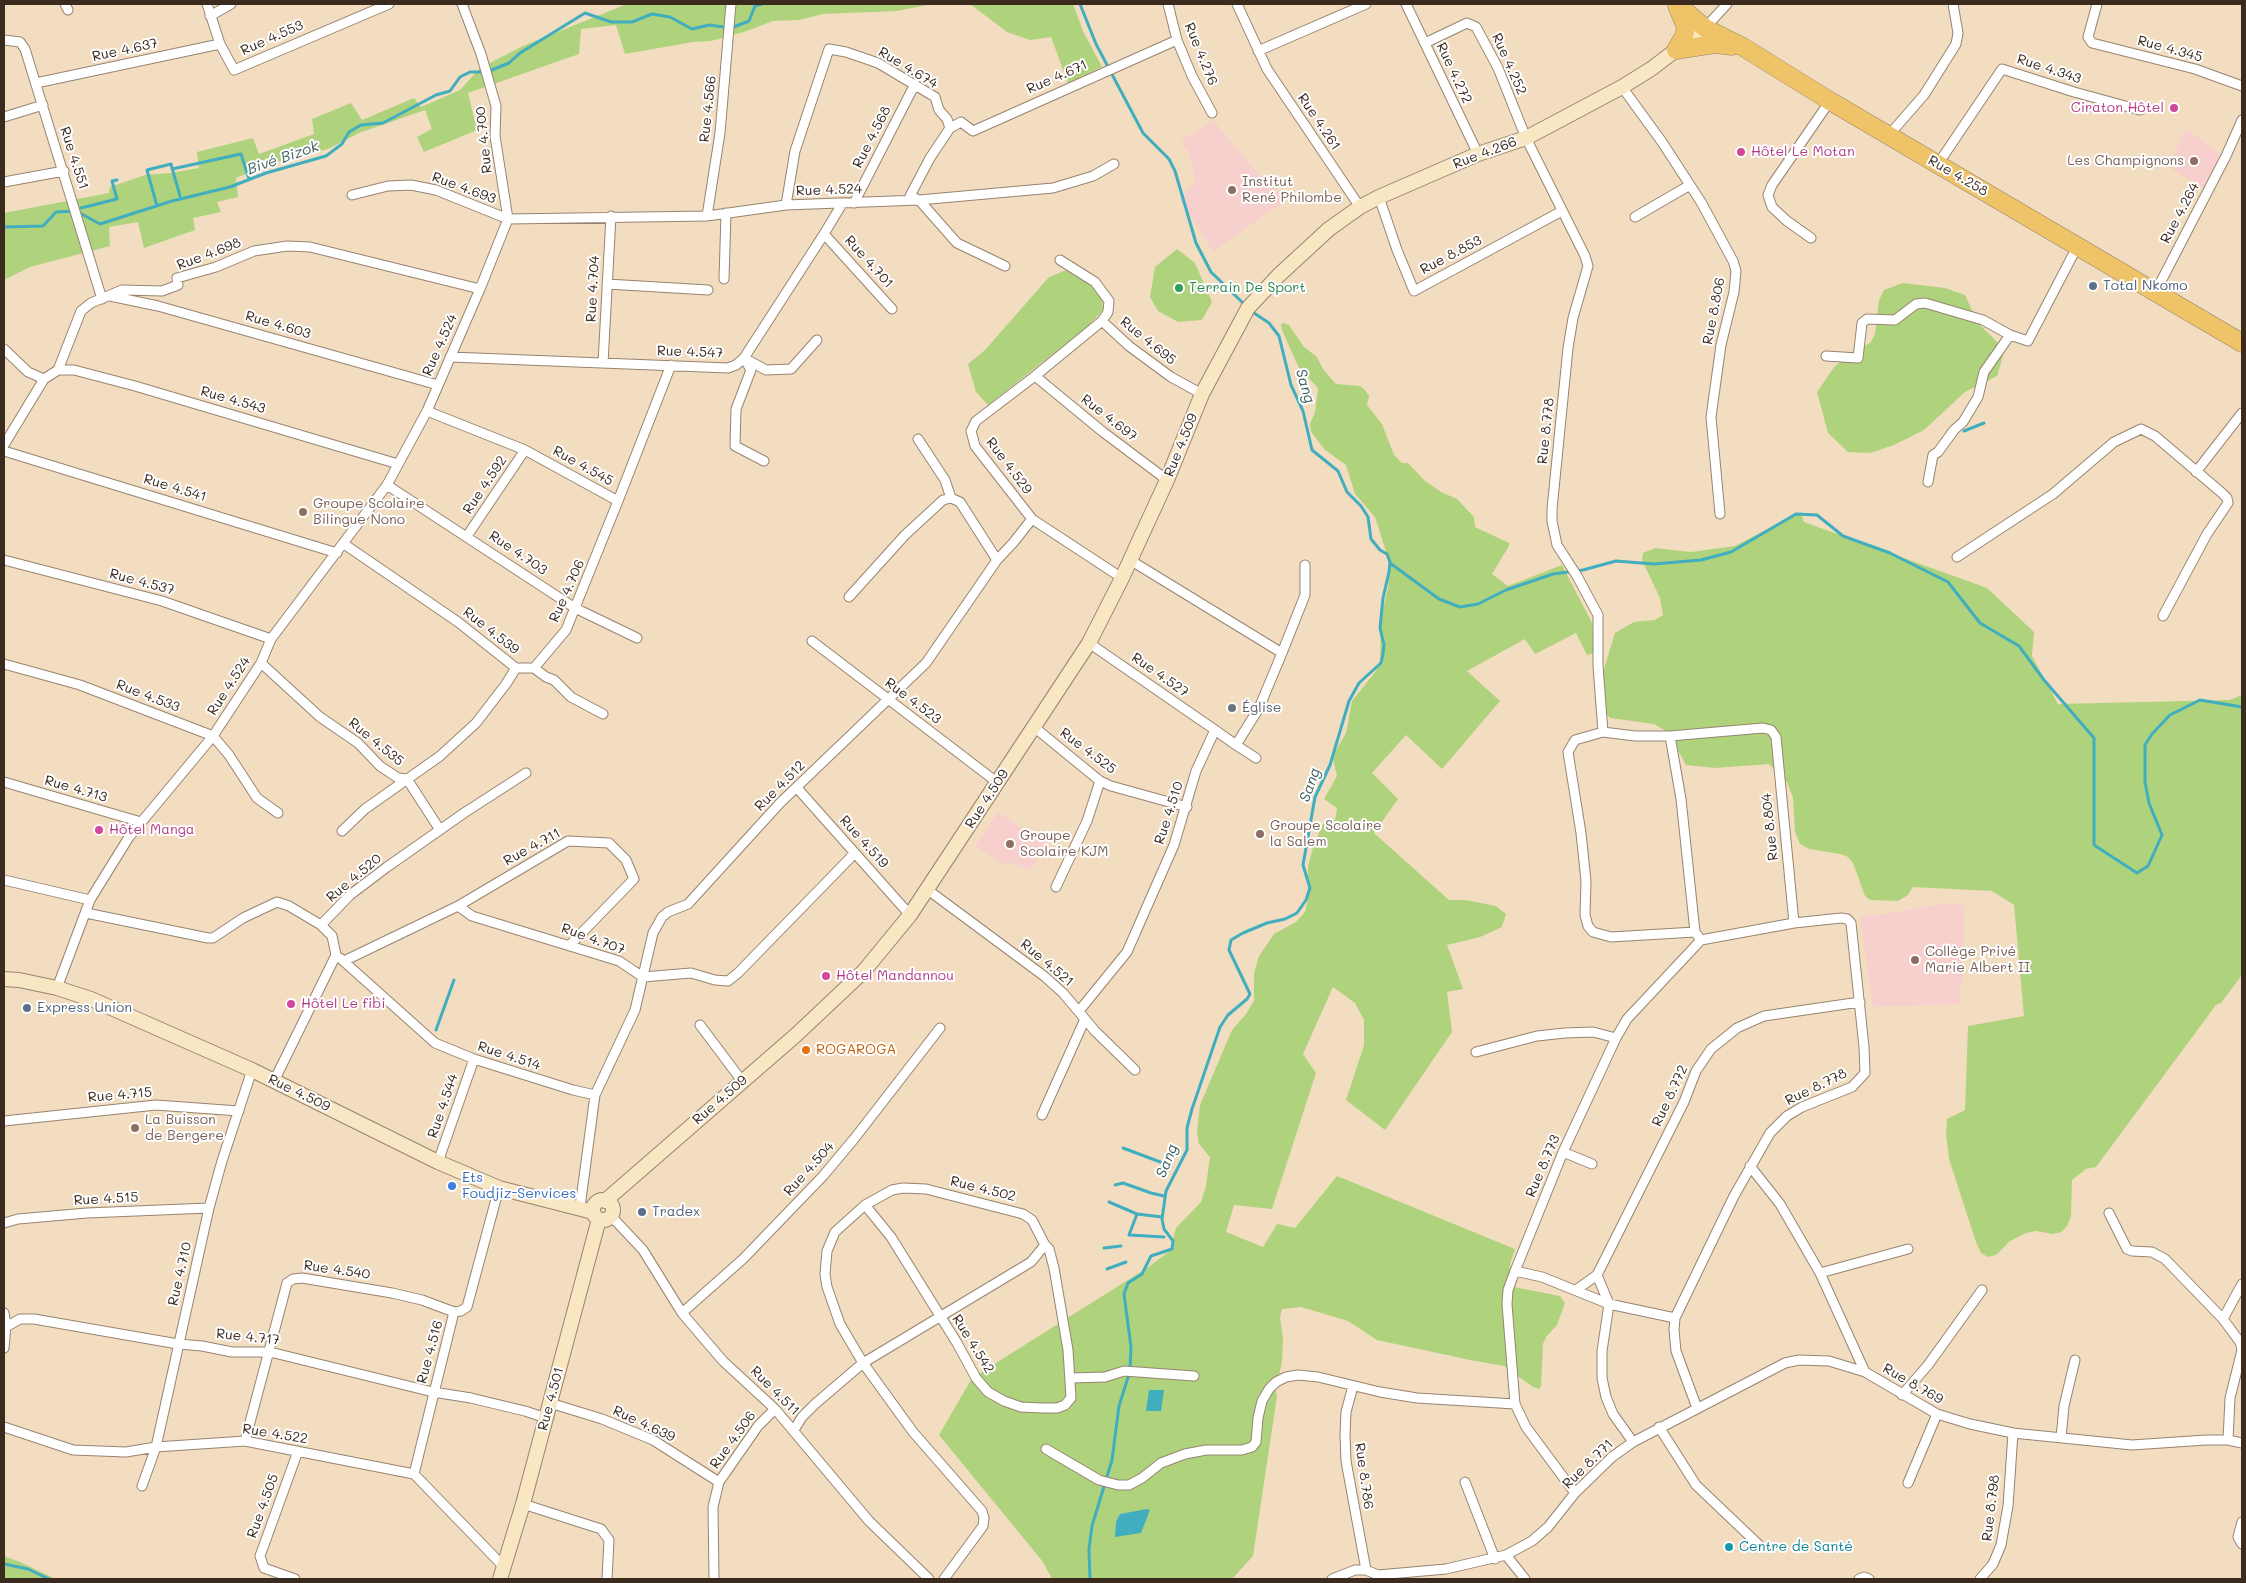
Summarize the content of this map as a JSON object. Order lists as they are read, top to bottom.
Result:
{
  "streets": {
    "highway": ["Rue 4.258"],
    "street": [
      "Rue 4.553",
      "Rue 4.345",
      "Rue 4.637",
      "Rue 4.276",
      "Rue 4.252",
      "Rue 4.674",
      "Rue 4.343",
      "Rue 4.272",
      "Rue 4.671",
      "Rue 4.566",
      "Rue 4.261",
      "Rue 4.568",
      "Rue 4.700",
      "Rue 4.266",
      "Rue 4.551",
      "Rue 4.693",
      "Rue 4.524",
      "Rue 4.264",
      "Rue 4.698",
      "Rue 8.853",
      "Rue 4.701",
      "Rue 4.704",
      "Rue 8.806",
      "Rue 4.603",
      "Rue 4.695",
      "Rue 4.547",
      "Rue 4.543",
      "Rue 4.697",
      "Rue 8.778",
      "Rue 4.509",
      "Rue 4.545",
      "Rue 4.529",
      "Rue 4.592",
      "Rue 4.541",
      "Rue 4.703",
      "Rue 4.537",
      "Rue 4.706",
      "Rue 4.539",
      "Rue 4.527",
      "Rue 4.533",
      "Rue 4.523",
      "Rue 4.535",
      "Rue 4.525",
      "Rue 4.512",
      "Rue 4.713",
      "Rue 4.510",
      "Rue 8.804",
      "Rue 4.519",
      "Rue 4.711",
      "Rue 4.520",
      "Rue 4.707",
      "Rue 4.521",
      "Rue 4.514",
      "Rue 4.715",
      "Rue 8.772",
      "Rue 4.544",
      "Rue 8.773",
      "Rue 4.504",
      "Rue 4.502",
      "Rue 4.515",
      "Rue 4.540",
      "Rue 4.710",
      "Rue 4.717",
      "Rue 4.542",
      "Rue 4.516",
      "Rue 8.769",
      "Rue 4.511",
      "Rue 4.501",
      "Rue 4.639",
      "Rue 4.522",
      "Rue 4.506",
      "Rue 8.771",
      "Rue 8.786",
      "Rue 4.505",
      "Rue 8.798"
    ]
  },
  "crossings": [
    ["Rue 4.553", "Rue 4.637"],
    ["Rue 4.637", "Rue 4.551"],
    ["Rue 4.276", "Rue 4.671"],
    ["Rue 4.252", "Rue 4.272"],
    ["Rue 4.252", "Rue 4.266"],
    ["Rue 4.252", "Rue 8.778"],
    ["Rue 4.674", "Rue 4.671"],
    ["Rue 4.674", "Rue 4.568"],
    ["Rue 4.674", "Rue 4.524"],
    ["Rue 4.343", "Rue 4.258"],
    ["Rue 4.272", "Rue 4.266"],
    ["Rue 4.566", "Rue 4.524"],
    ["Rue 4.261", "Rue 4.266"],
    ["Rue 4.568", "Rue 4.524"],
    ["Rue 4.700", "Rue 4.693"],
    ["Rue 4.700", "Rue 4.524"],
    ["Rue 4.266", "Rue 4.258"],
    ["Rue 4.266", "Rue 8.853"],
    ["Rue 4.266", "Rue 8.806"],
    ["Rue 4.266", "Rue 8.778"],
    ["Rue 4.266", "Rue 4.509"],
    ["Rue 4.551", "Rue 4.698"],
    ["Rue 4.551", "Rue 4.603"],
    ["Rue 4.258", "Rue 4.264"],
    ["Rue 4.693", "Rue 4.524"],
    ["Rue 4.524", "Rue 4.698"],
    ["Rue 4.524", "Rue 4.704"],
    ["Rue 4.524", "Rue 4.603"],
    ["Rue 4.524", "Rue 4.547"],
    ["Rue 4.524", "Rue 4.543"],
    ["Rue 4.524", "Rue 4.509"],
    ["Rue 4.524", "Rue 4.545"],
    ["Rue 4.524", "Rue 4.541"],
    ["Rue 4.524", "Rue 4.703"],
    ["Rue 4.524", "Rue 4.537"],
    ["Rue 4.524", "Rue 4.539"],
    ["Rue 4.524", "Rue 4.533"],
    ["Rue 4.524", "Rue 4.535"],
    ["Rue 4.524", "Rue 4.713"],
    ["Rue 4.698", "Rue 4.603"],
    ["Rue 4.698", "Rue 4.543"],
    ["Rue 8.853", "Rue 8.778"],
    ["Rue 4.704", "Rue 4.547"],
    ["Rue 4.695", "Rue 4.509"],
    ["Rue 4.695", "Rue 4.529"],
    ["Rue 4.547", "Rue 4.545"],
    ["Rue 4.697", "Rue 4.509"],
    ["Rue 4.697", "Rue 4.529"],
    ["Rue 8.778", "Rue 8.804"],
    ["Rue 8.778", "Rue 8.772"],
    ["Rue 8.778", "Rue 8.773"],
    ["Rue 8.778", "Rue 8.769"],
    ["Rue 8.778", "Rue 8.771"],
    ["Rue 4.509", "Rue 4.529"],
    ["Rue 4.509", "Rue 4.527"],
    ["Rue 4.509", "Rue 4.523"],
    ["Rue 4.509", "Rue 4.525"],
    ["Rue 4.509", "Rue 4.519"],
    ["Rue 4.509", "Rue 4.521"],
    ["Rue 4.509", "Rue 4.544"],
    ["Rue 4.509", "Rue 4.710"],
    ["Rue 4.509", "Rue 4.516"],
    ["Rue 4.509", "Rue 4.511"],
    ["Rue 4.509", "Rue 4.501"],
    ["Rue 4.545", "Rue 4.592"],
    ["Rue 4.545", "Rue 4.706"],
    ["Rue 4.529", "Rue 4.512"],
    ["Rue 4.592", "Rue 4.703"],
    ["Rue 4.703", "Rue 4.706"],
    ["Rue 4.539", "Rue 4.535"],
    ["Rue 4.527", "Rue 4.510"],
    ["Rue 4.523", "Rue 4.512"],
    ["Rue 4.535", "Rue 4.520"],
    ["Rue 4.525", "Rue 4.510"],
    ["Rue 4.512", "Rue 4.519"],
    ["Rue 4.512", "Rue 4.707"],
    ["Rue 4.512", "Rue 4.514"],
    ["Rue 4.510", "Rue 4.521"],
    ["Rue 4.711", "Rue 4.707"],
    ["Rue 4.514", "Rue 4.544"],
    ["Rue 4.715", "Rue 4.710"],
    ["Rue 4.504", "Rue 4.511"],
    ["Rue 4.502", "Rue 4.542"],
    ["Rue 4.515", "Rue 4.710"],
    ["Rue 4.540", "Rue 4.717"],
    ["Rue 4.540", "Rue 4.516"],
    ["Rue 4.540", "Rue 4.522"],
    ["Rue 4.710", "Rue 4.717"],
    ["Rue 4.710", "Rue 4.522"],
    ["Rue 4.717", "Rue 4.516"],
    ["Rue 4.717", "Rue 4.501"],
    ["Rue 4.516", "Rue 4.522"],
    ["Rue 8.769", "Rue 8.771"],
    ["Rue 8.769", "Rue 8.798"],
    ["Rue 4.511", "Rue 4.501"],
    ["Rue 4.511", "Rue 4.506"],
    ["Rue 4.501", "Rue 4.639"],
    ["Rue 4.639", "Rue 4.506"],
    ["Rue 4.522", "Rue 4.505"],
    ["Rue 8.771", "Rue 8.786"]
  ],
  "water": ["Bivé Bizok", "Sang"],
  "places": [
    "Ciraton Hôtel",
    "Hôtel Le Motan",
    "Les Champignons",
    "Institut René Philombe",
    "Total Nkomo",
    "Terrain De Sport",
    "Groupe Scolaire Bilingue Nono",
    "Église",
    "Hôtel Manga",
    "Groupe Scolaire la Salem",
    "Groupe Scolaire KJM",
    "Collège Privé Marie Albert II",
    "Hôtel Mandannou",
    "Hôtel Le fibi",
    "Express Union",
    "ROGAROGA",
    "La Buisson de Bergere",
    "Ets Foudjiz-Services",
    "Tradex",
    "Centre de Santé"
  ]
}
